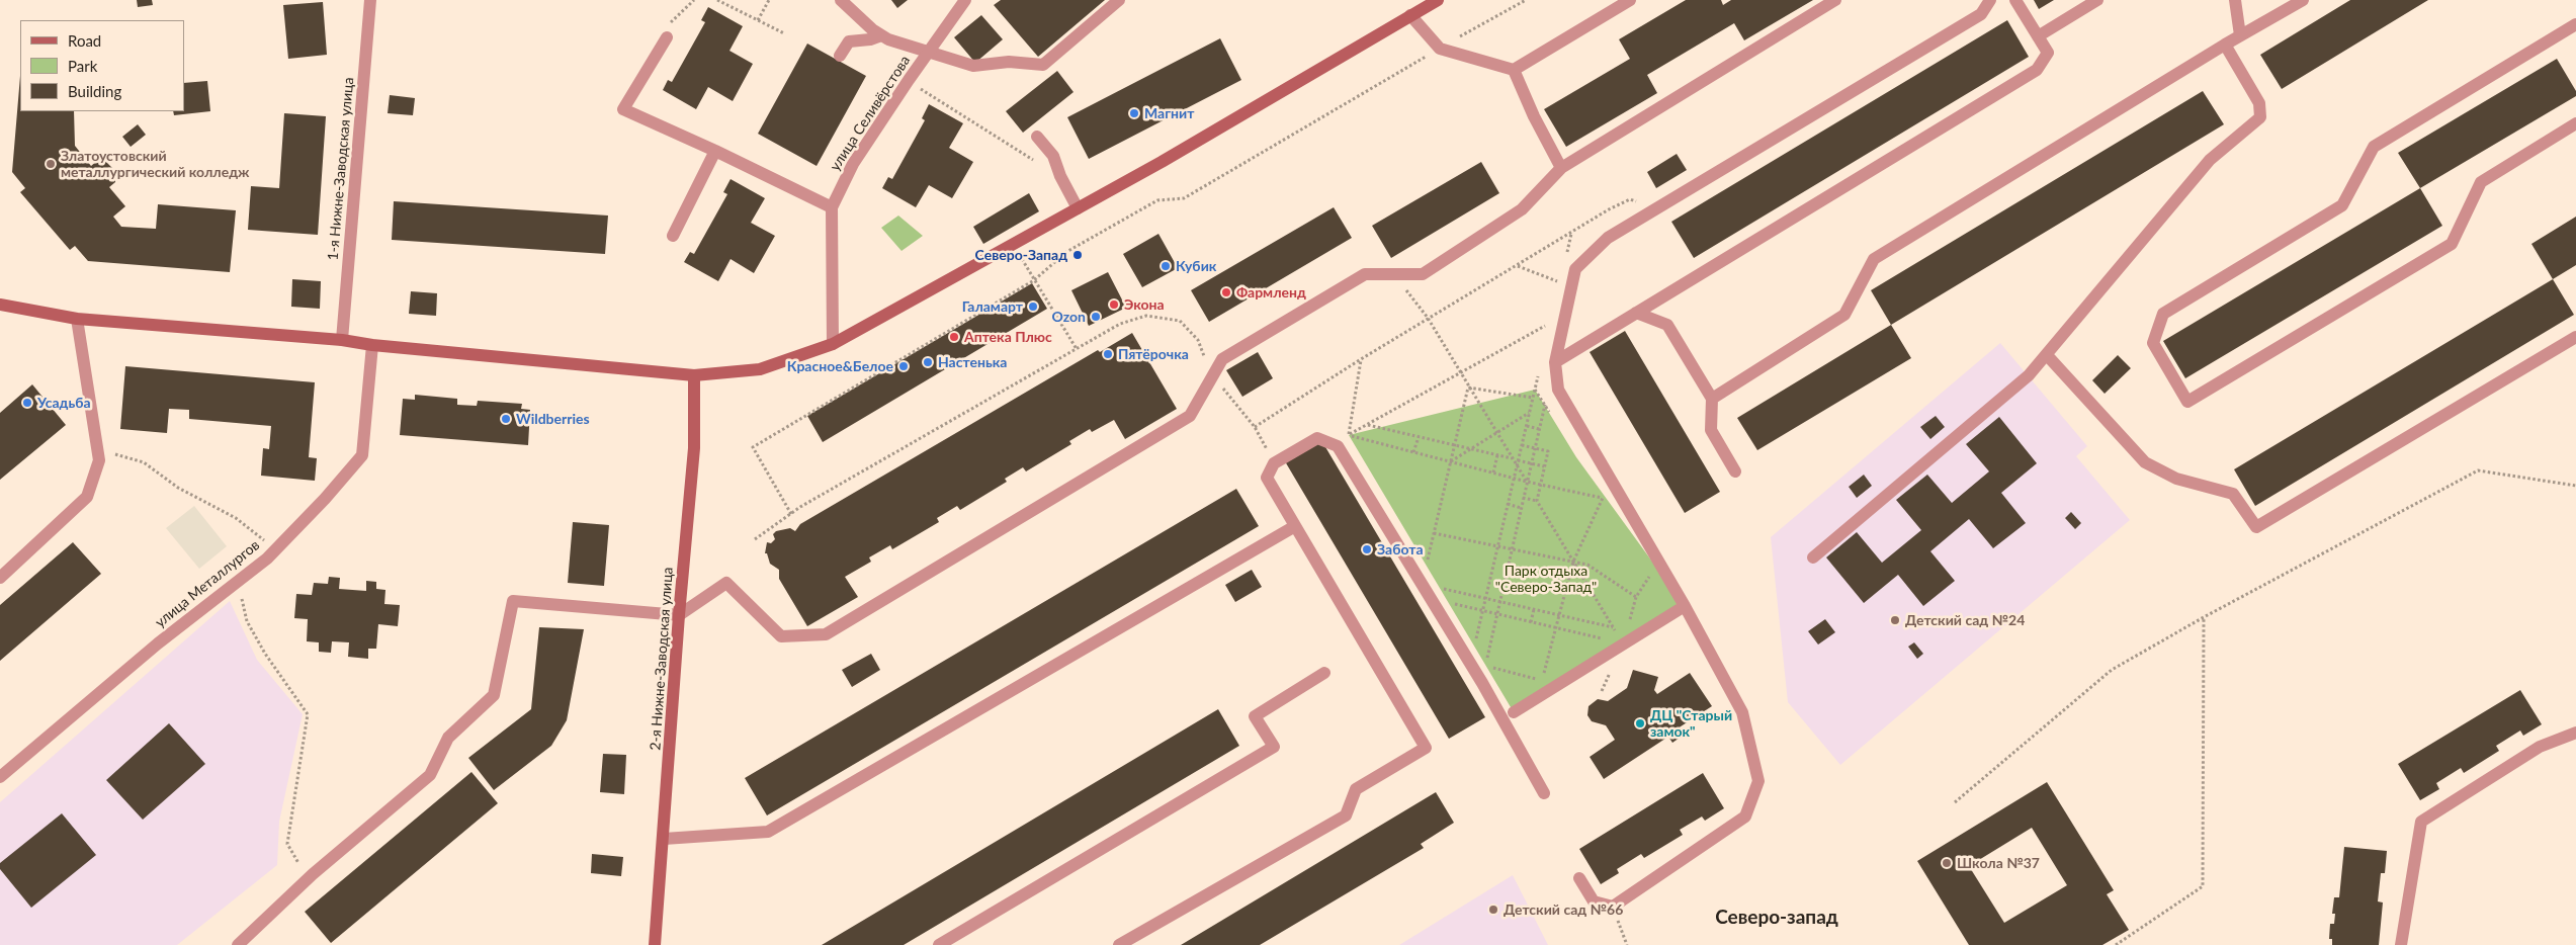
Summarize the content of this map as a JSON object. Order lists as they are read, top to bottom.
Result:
{
  "streets": {
    "main road": ["2-я Нижне-Заводская улица"],
    "street": ["улица Селивёрстова", "1-я Нижне-Заводская улица", "улица Металлургов"]
  },
  "districts": ["Северо-запад"],
  "parks": ["Парк отдыха \"Северо-Запад\""],
  "places": [
    "Магнит",
    "Златоустовский металлургический колледж",
    "Северо-Запад",
    "Кубик",
    "Фармленд",
    "Экона",
    "Галамарт",
    "Ozon",
    "Аптека Плюс",
    "Пятёрочка",
    "Настенька",
    "Красное&Белое",
    "Усадьба",
    "Wildberries",
    "Забота",
    "Детский сад №24",
    "ДЦ \"Старый замок\"",
    "Школа №37",
    "Детский сад №66"
  ],
  "legend": ["Road", "Park", "Building"]
}
